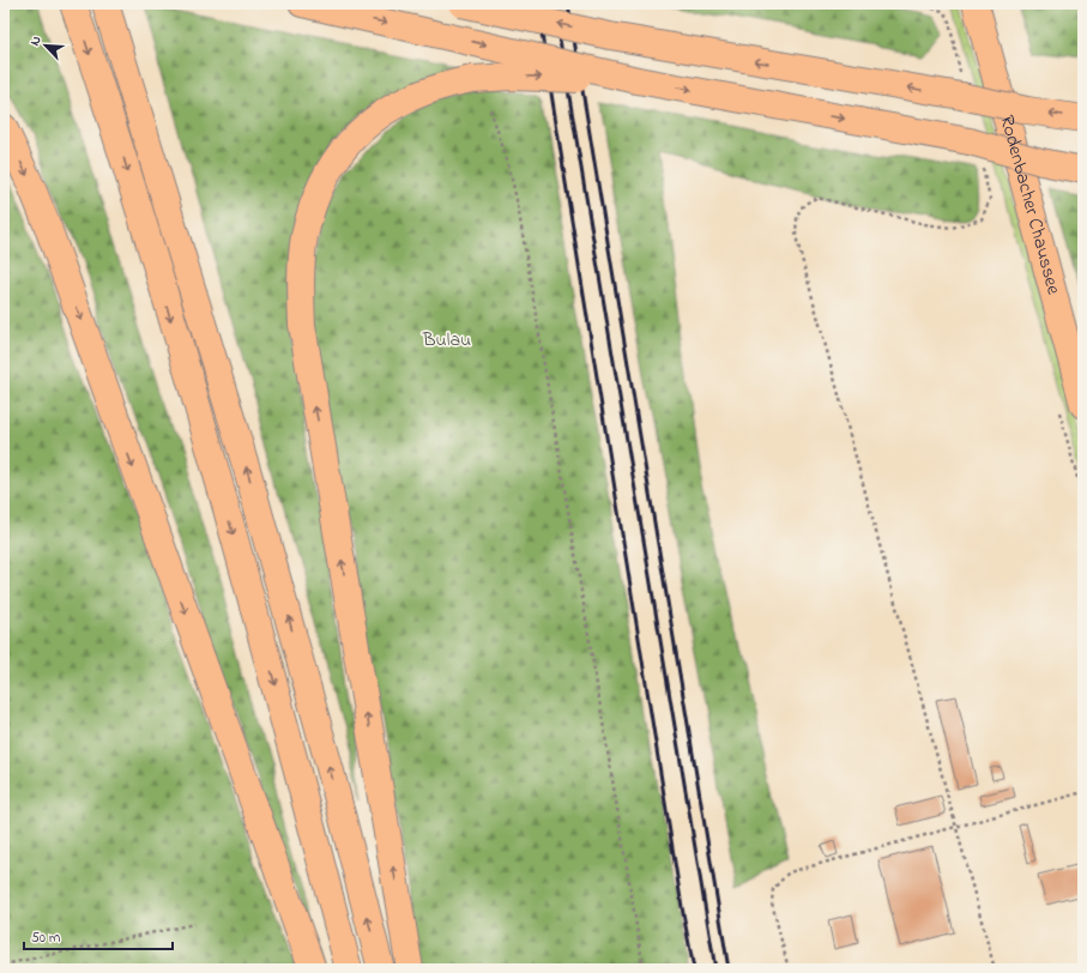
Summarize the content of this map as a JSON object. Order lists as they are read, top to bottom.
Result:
{
  "streets": {
    "main road": ["Rodenbacher Chaussee"]
  },
  "parks": ["Bulau"],
  "scale_bar": "50 m",
  "north": "top left"
}
